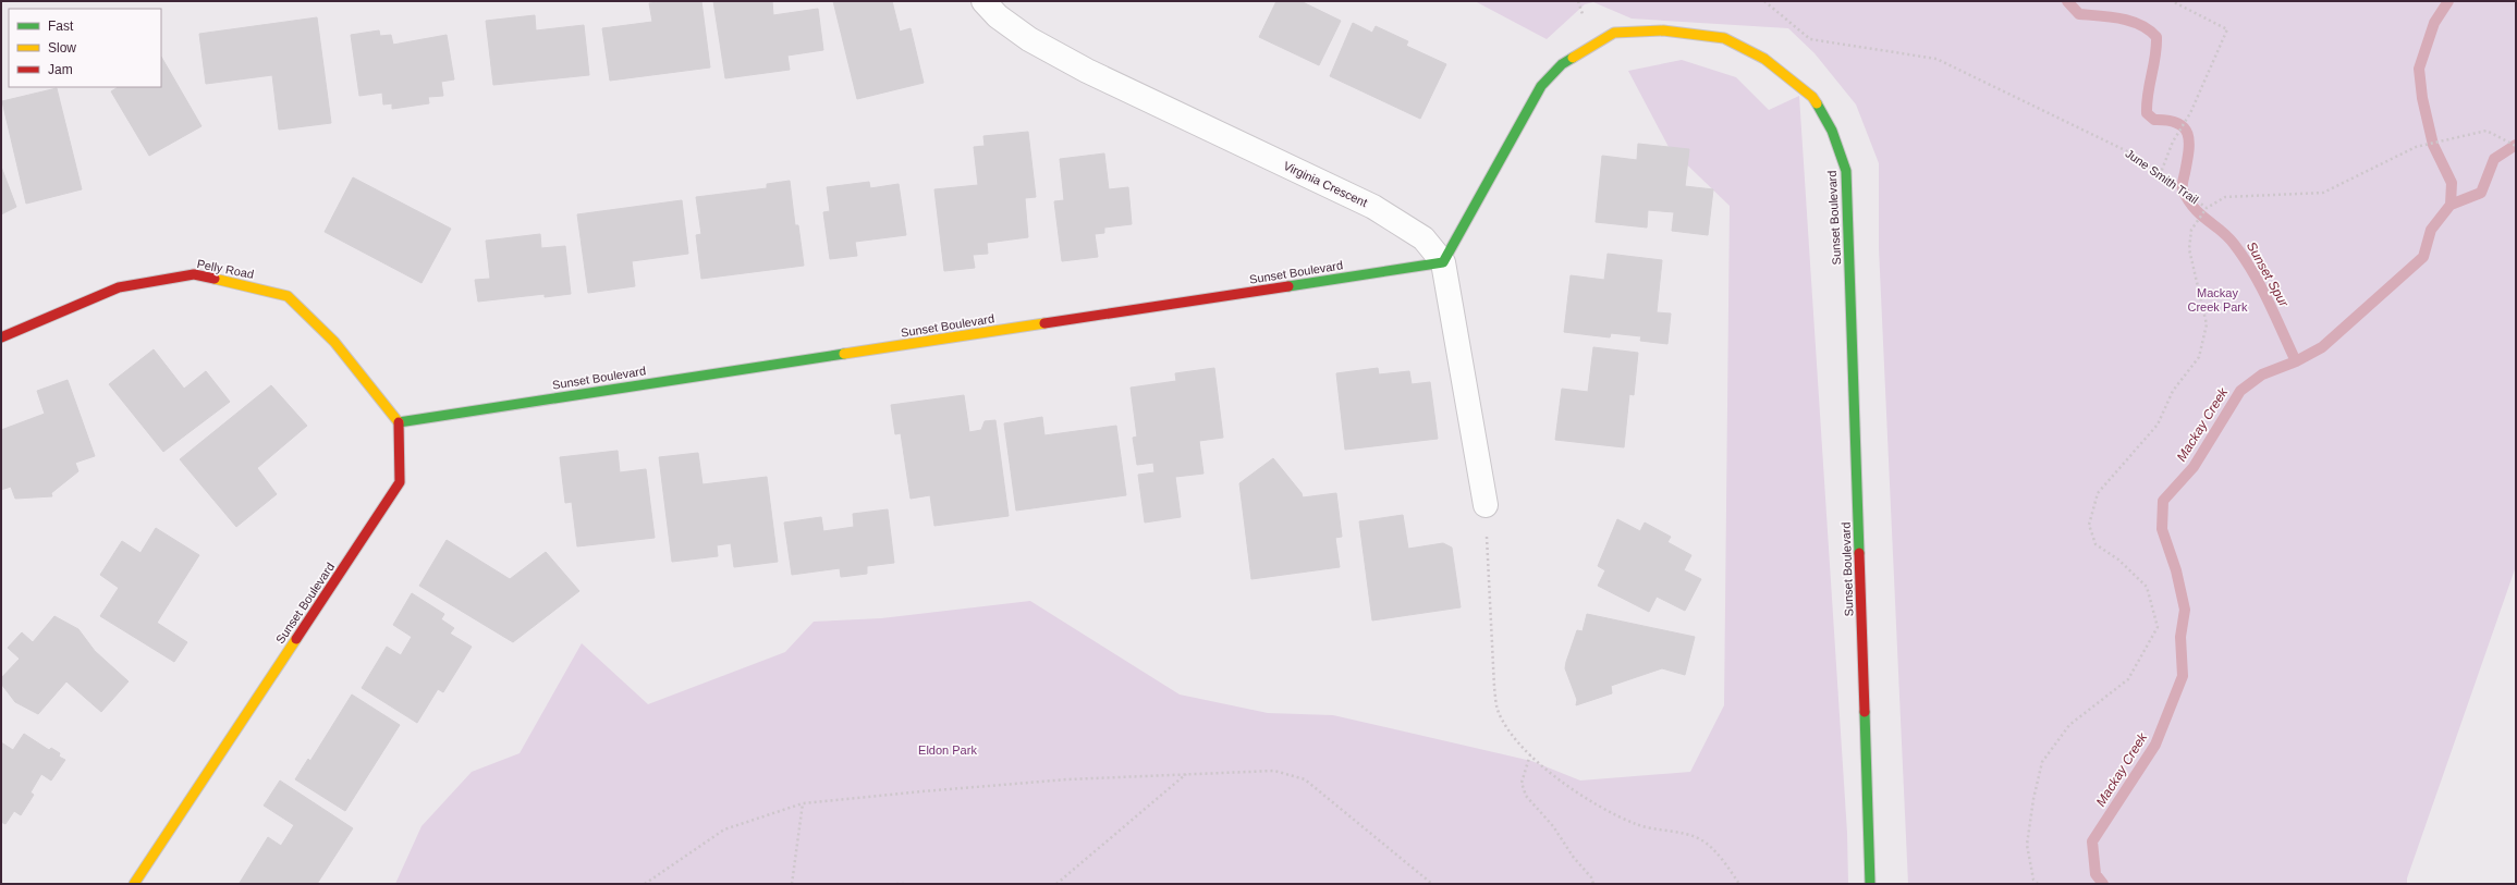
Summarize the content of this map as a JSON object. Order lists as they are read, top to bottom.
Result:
{
  "streets": {
    "street": ["Virginia Crescent", "Sunset Boulevard", "Pelly Road"],
    "path": ["June Smith Trail"]
  },
  "crossings": [
    ["Virginia Crescent", "Sunset Boulevard"],
    ["Sunset Boulevard", "Pelly Road"]
  ],
  "water": ["Sunset Spur", "Mackay Creek"],
  "parks": ["Mackay Creek Park", "Eldon Park"],
  "legend": ["Fast", "Slow", "Jam"]
}
